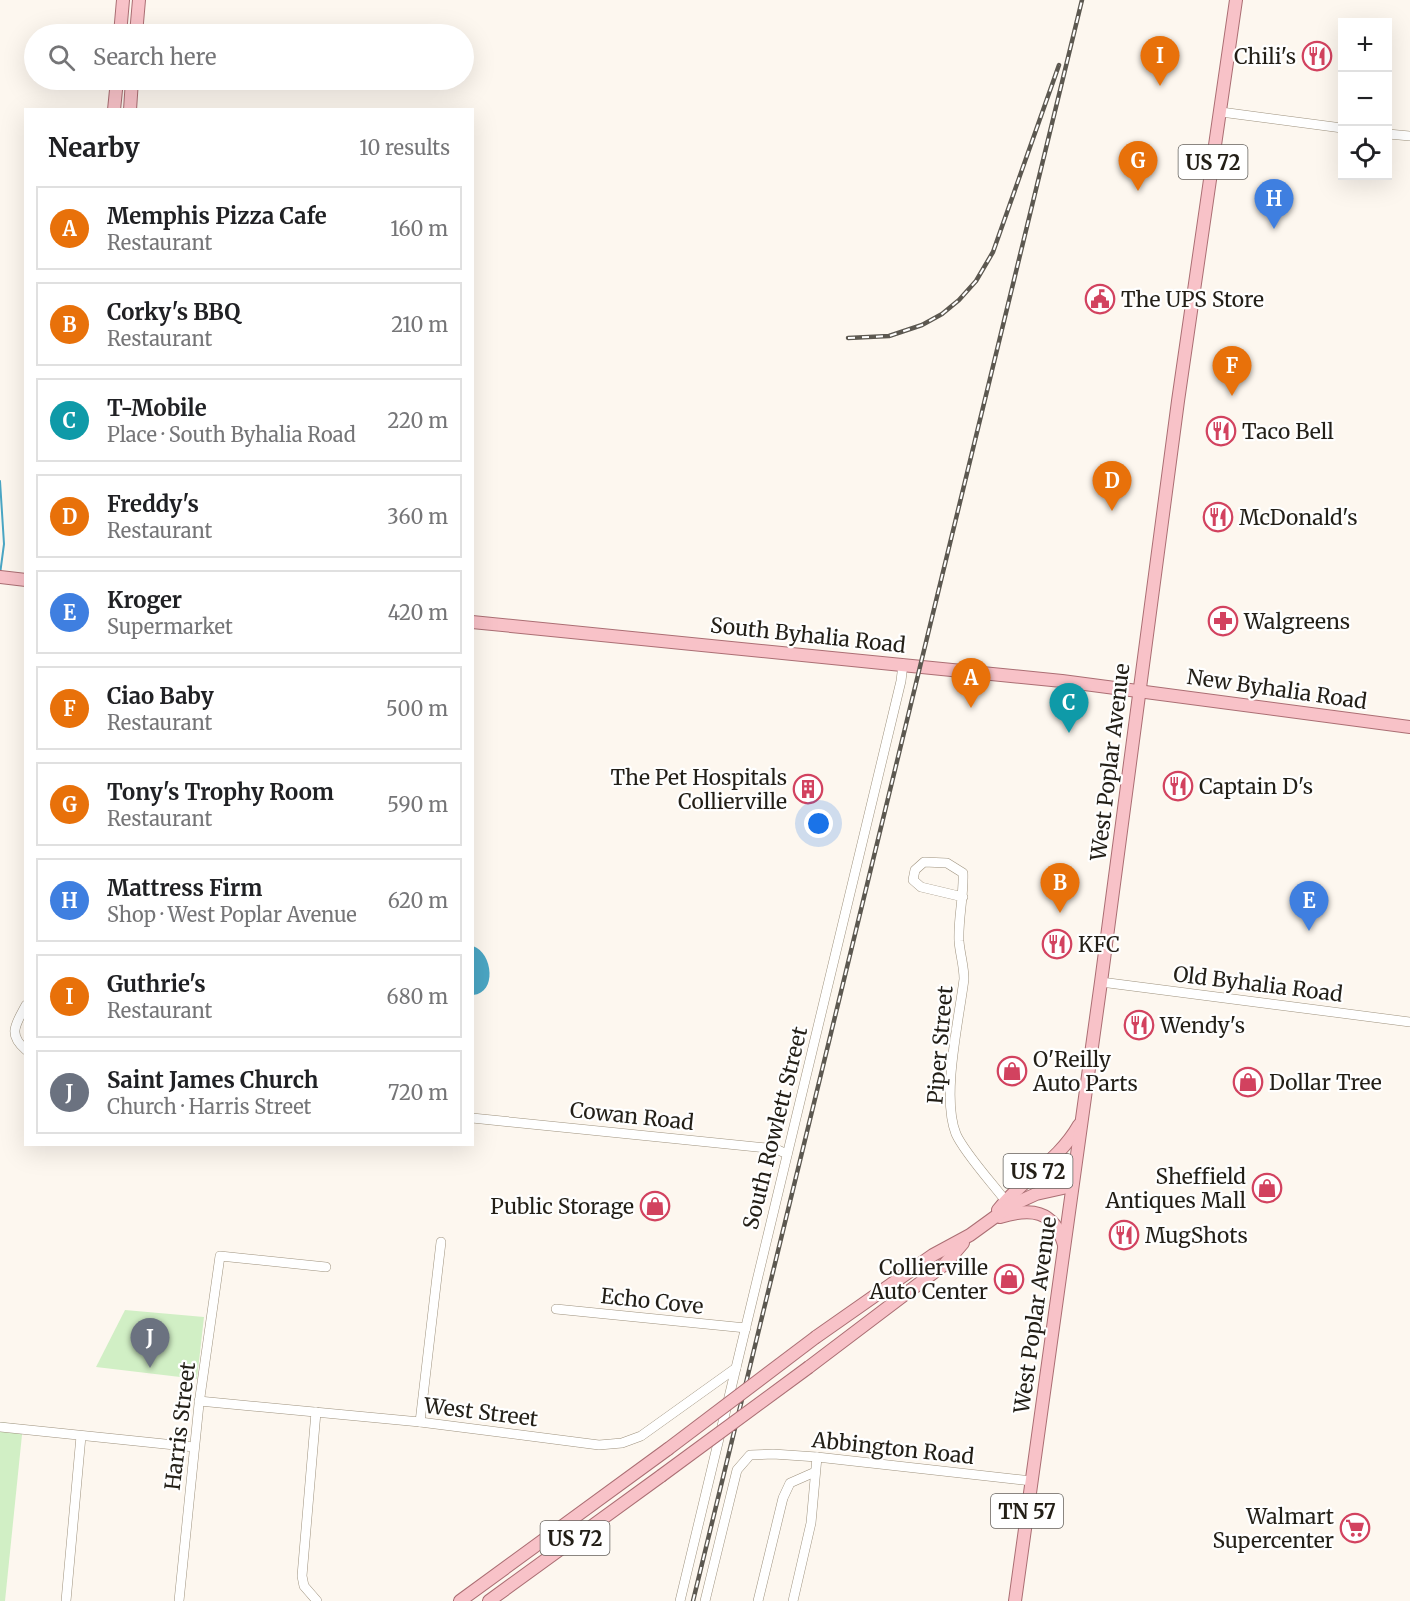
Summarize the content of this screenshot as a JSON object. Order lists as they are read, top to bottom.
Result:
{
  "streets": {
    "main road": [
      "US 72",
      "South Byhalia Road",
      "New Byhalia Road",
      "West Poplar Avenue",
      "TN 57"
    ],
    "street": [
      "Old Byhalia Road",
      "Piper Street",
      "Cowan Road",
      "South Rowlett Street",
      "Echo Cove",
      "West Street",
      "Harris Street",
      "Abbington Road"
    ]
  },
  "crossings": [
    ["US 72", "West Poplar Avenue"],
    ["US 72", "Piper Street"],
    ["South Byhalia Road", "New Byhalia Road"],
    ["South Byhalia Road", "West Poplar Avenue"],
    ["South Byhalia Road", "South Rowlett Street"],
    ["New Byhalia Road", "West Poplar Avenue"],
    ["West Poplar Avenue", "Old Byhalia Road"],
    ["West Poplar Avenue", "Abbington Road"],
    ["Cowan Road", "South Rowlett Street"],
    ["South Rowlett Street", "Echo Cove"],
    ["South Rowlett Street", "West Street"],
    ["West Street", "Harris Street"]
  ],
  "places": {
    "restaurant": [
      "Chili's",
      "Taco Bell",
      "McDonald's",
      "Captain D's",
      "KFC",
      "Wendy's",
      "MugShots"
    ],
    "public building": ["The UPS Store"],
    "pharmacy": ["Walgreens"],
    "building": ["The Pet Hospitals Collierville"],
    "shop": [
      "O'Reilly Auto Parts",
      "Dollar Tree",
      "Sheffield Antiques Mall",
      "Public Storage",
      "Collierville Auto Center"
    ],
    "supermarket": ["Walmart Supercenter"]
  },
  "page": {
    "map_buttons": ["+", "−"],
    "search": "Search here",
    "pins": [
      "I",
      "G",
      "H",
      "F",
      "D",
      "A",
      "C",
      "B",
      "E",
      "J"
    ],
    "heading": ["Nearby", "10 results"],
    "list": [
      {
        "mark": "A",
        "name": "Memphis Pizza Cafe",
        "note": "Restaurant",
        "value": "160 m"
      },
      {
        "mark": "B",
        "name": "Corky's BBQ",
        "note": "Restaurant",
        "value": "210 m"
      },
      {
        "mark": "C",
        "name": "T-Mobile",
        "note": "Place · South Byhalia Road",
        "value": "220 m"
      },
      {
        "mark": "D",
        "name": "Freddy's",
        "note": "Restaurant",
        "value": "360 m"
      },
      {
        "mark": "E",
        "name": "Kroger",
        "note": "Supermarket",
        "value": "420 m"
      },
      {
        "mark": "F",
        "name": "Ciao Baby",
        "note": "Restaurant",
        "value": "500 m"
      },
      {
        "mark": "G",
        "name": "Tony's Trophy Room",
        "note": "Restaurant",
        "value": "590 m"
      },
      {
        "mark": "H",
        "name": "Mattress Firm",
        "note": "Shop · West Poplar Avenue",
        "value": "620 m"
      },
      {
        "mark": "I",
        "name": "Guthrie's",
        "note": "Restaurant",
        "value": "680 m"
      },
      {
        "mark": "J",
        "name": "Saint James Church",
        "note": "Church · Harris Street",
        "value": "720 m"
      }
    ]
  }
}
